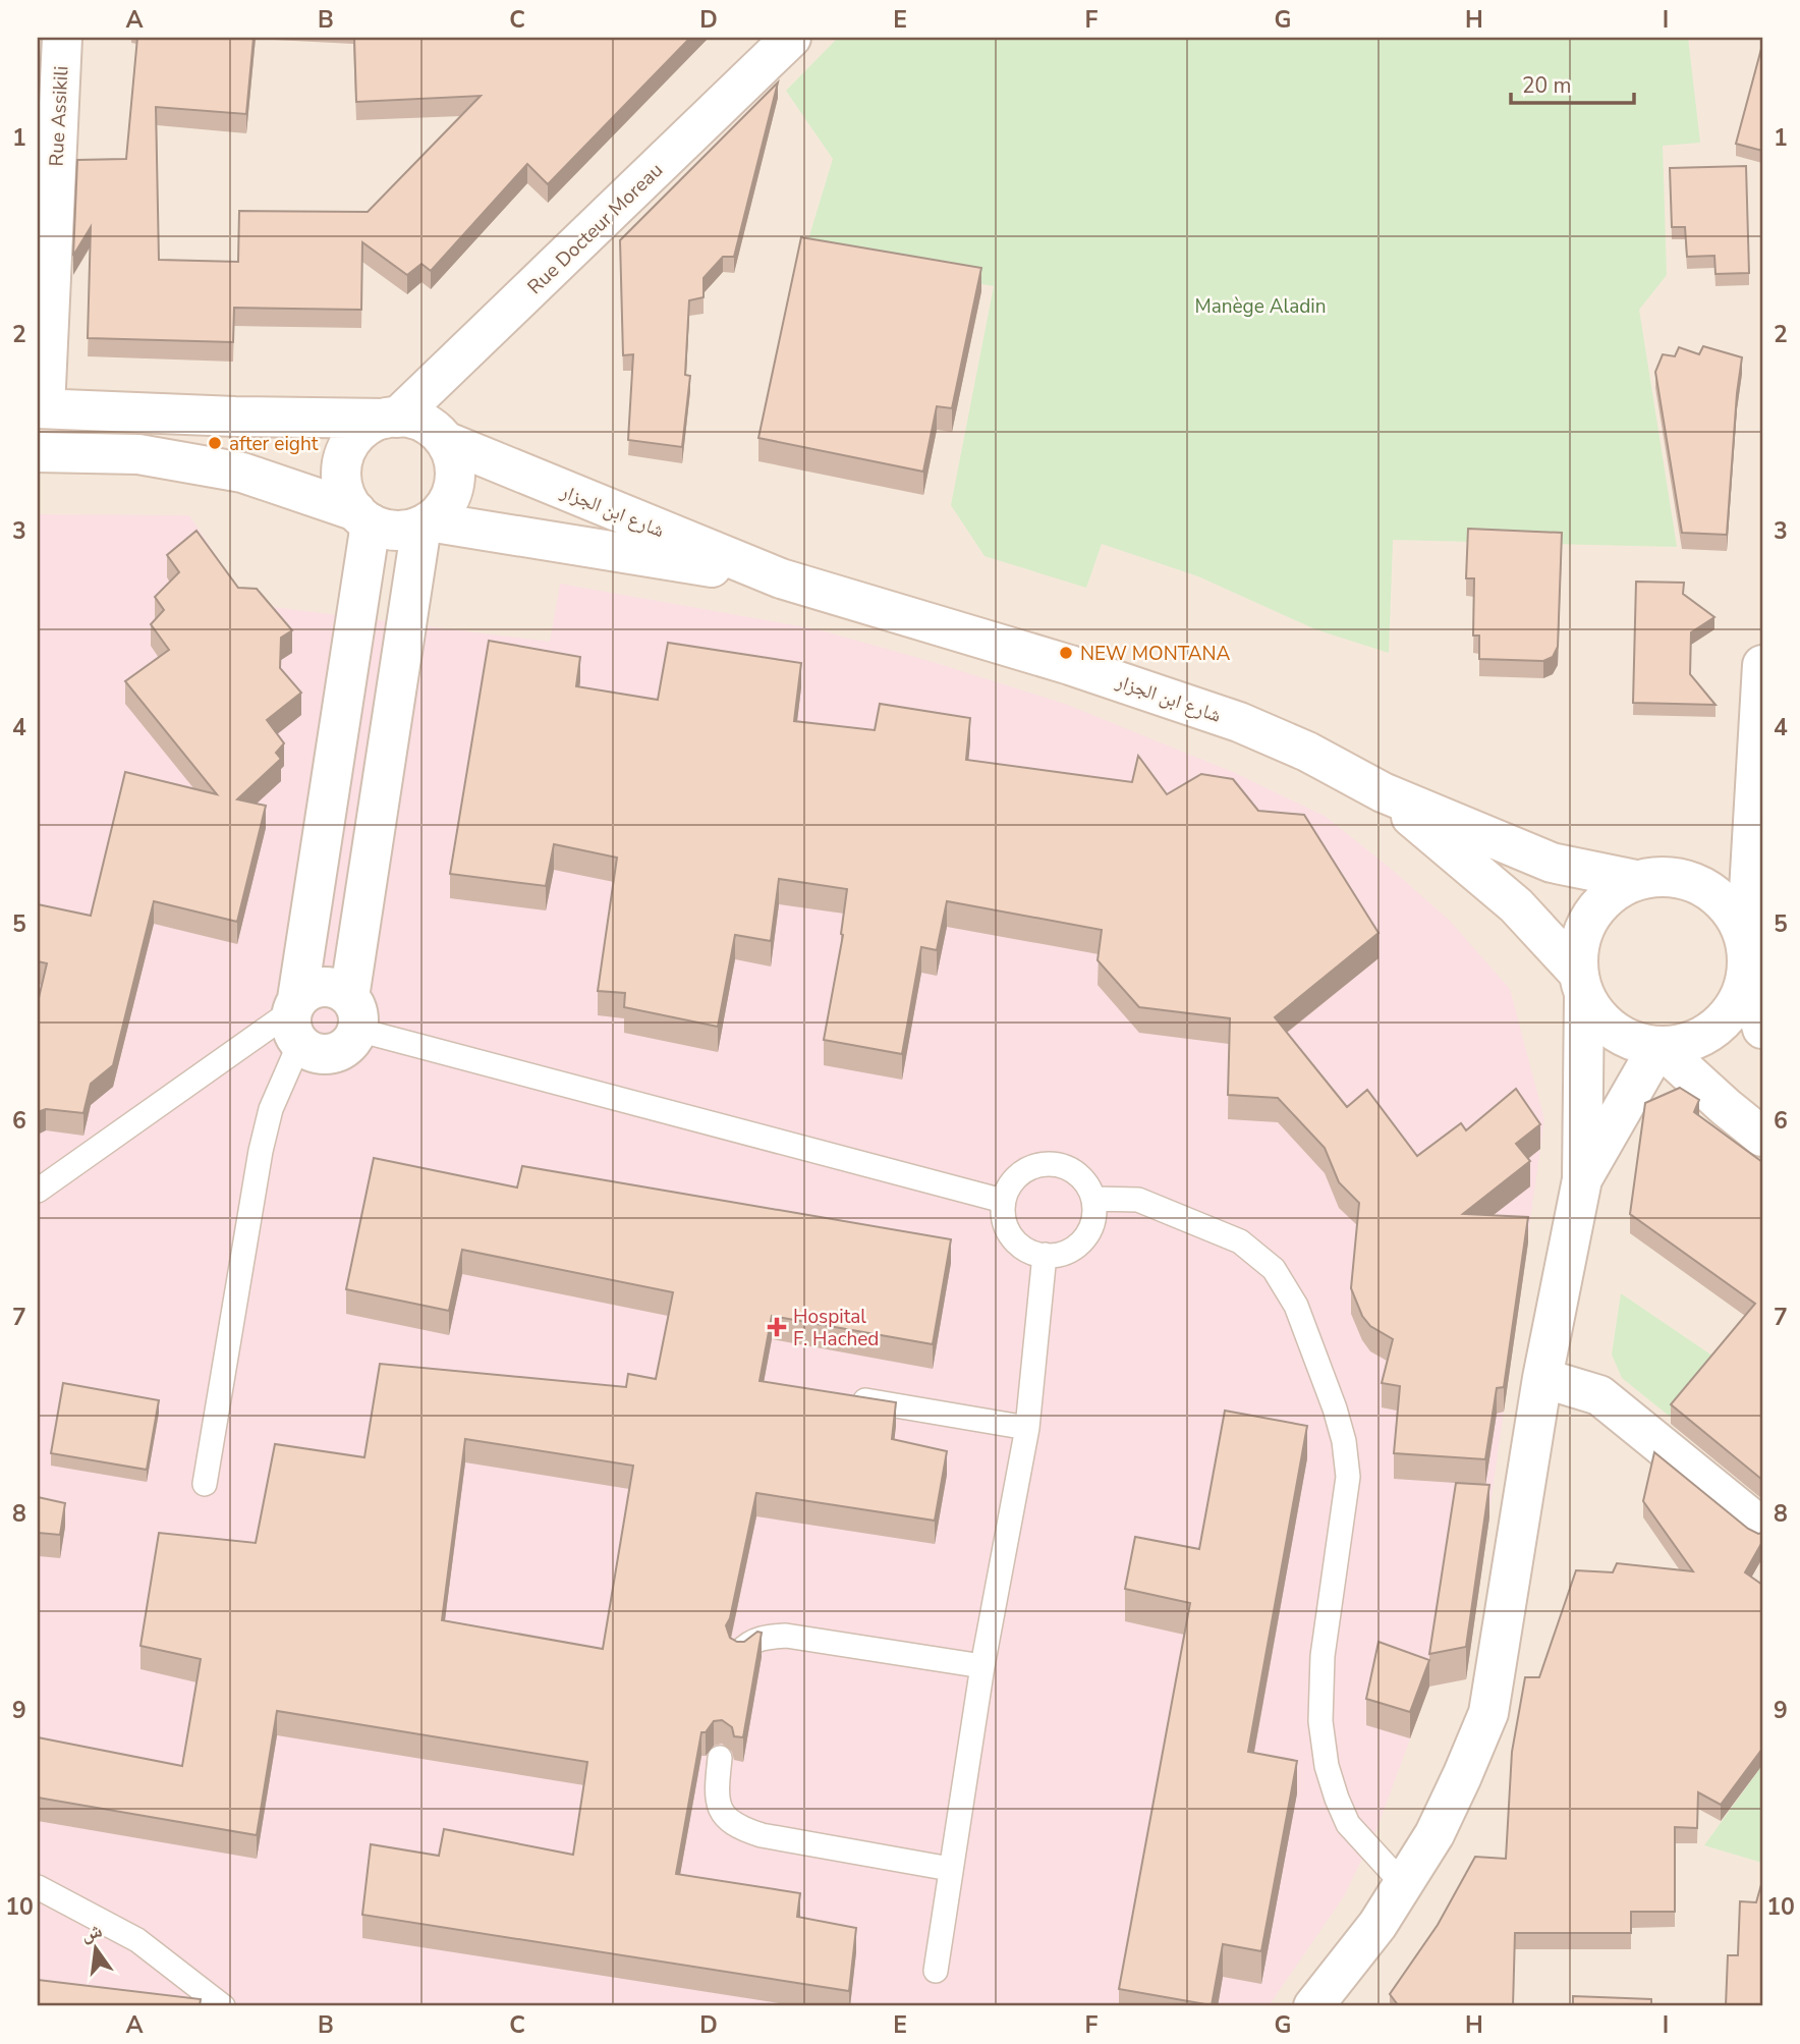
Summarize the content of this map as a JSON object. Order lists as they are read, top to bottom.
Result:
{
  "streets": {
    "street": ["Rue Assikili", "Rue Docteur Moreau", "شارع ابن الجزار"]
  },
  "crossings": [
    ["Rue Docteur Moreau", "شارع ابن الجزار"]
  ],
  "parks": ["Manège Aladin"],
  "places": {
    "other": ["after eight", "NEW MONTANA"],
    "health": ["Hospital F. Hached"]
  },
  "scale_bar": "20 m",
  "north": "top",
  "grid": {
    "columns": [
      "A",
      "B",
      "C",
      "D",
      "E",
      "F",
      "G",
      "H",
      "I"
    ],
    "rows": [
      "1",
      "2",
      "3",
      "4",
      "5",
      "6",
      "7",
      "8",
      "9",
      "10"
    ]
  }
}
